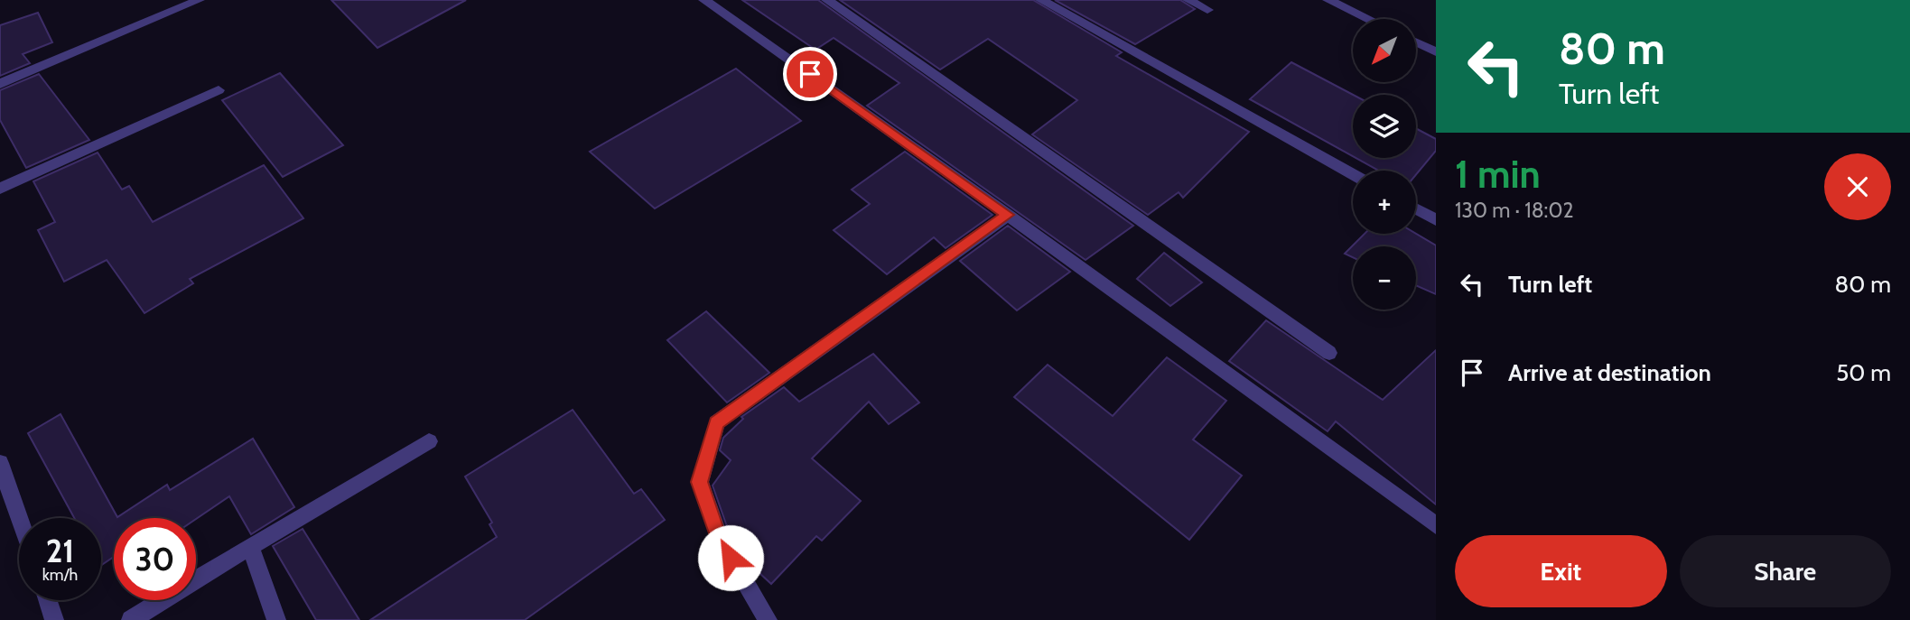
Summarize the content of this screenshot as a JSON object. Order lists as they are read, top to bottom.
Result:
{
  "north": "bottom left",
  "page": {
    "turn": ["80 m", "Turn left"],
    "map_buttons": ["+", "−"],
    "heading": ["1 min", "130 m · 18:02"],
    "list": [
      {
        "name": "Turn left",
        "value": "80 m"
      },
      {
        "name": "Arrive at destination",
        "value": "50 m"
      }
    ],
    "speed": "21 km/h",
    "limit": "30",
    "buttons": ["Exit", "Share"]
  }
}
